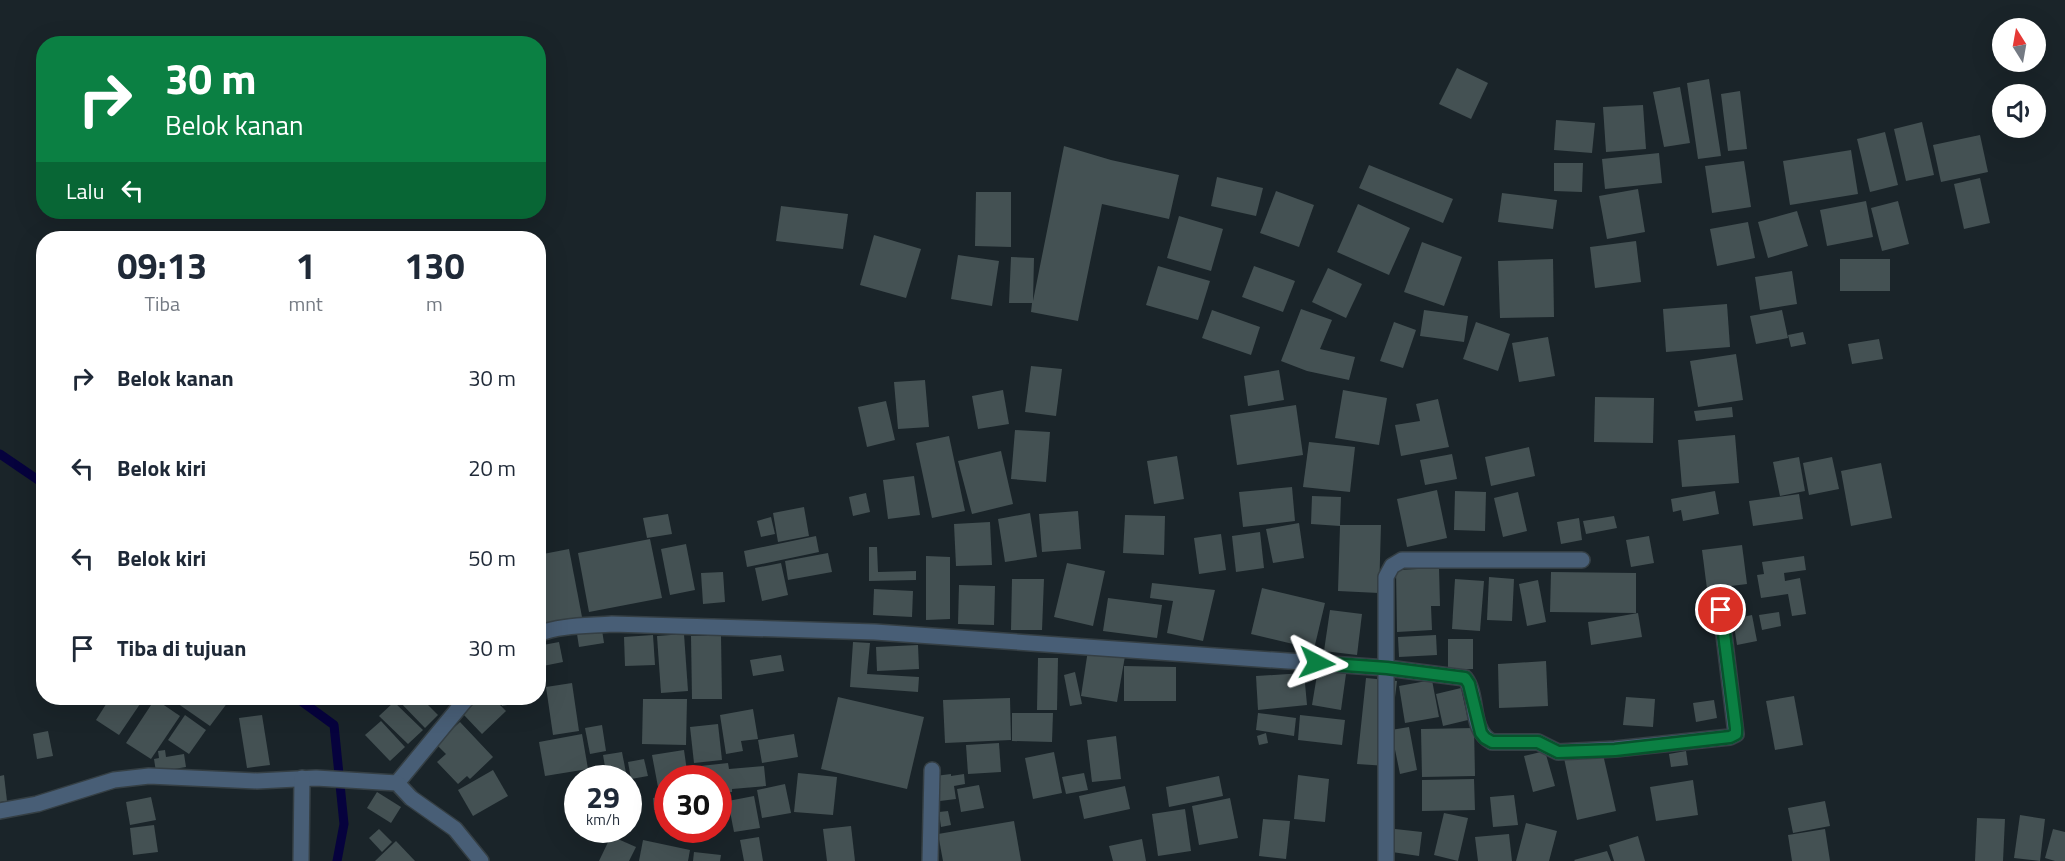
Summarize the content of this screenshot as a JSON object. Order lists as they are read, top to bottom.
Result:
{
  "north": "top",
  "page": {
    "turn": ["30 m", "Belok kanan"],
    "then": "Lalu",
    "eta": [
      "09:13",
      "Tiba",
      "1",
      "mnt",
      "130",
      "m"
    ],
    "list": [
      {
        "name": "Belok kanan",
        "value": "30 m"
      },
      {
        "name": "Belok kiri",
        "value": "20 m"
      },
      {
        "name": "Belok kiri",
        "value": "50 m"
      },
      {
        "name": "Tiba di tujuan",
        "value": "30 m"
      }
    ],
    "speed": "29 km/h",
    "limit": "30"
  }
}
